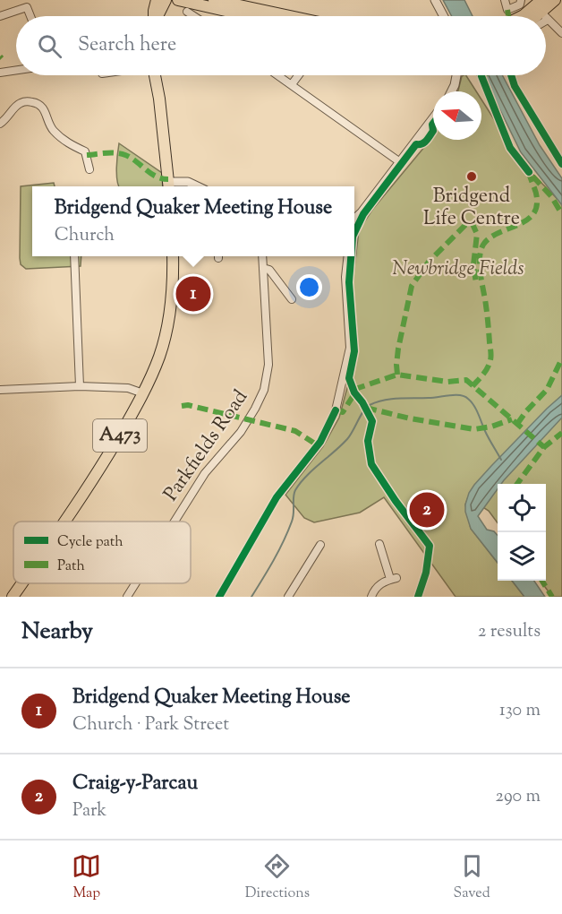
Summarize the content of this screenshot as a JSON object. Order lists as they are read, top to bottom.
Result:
{
  "streets": {
    "main road": ["A473"],
    "street": ["Parkfields Road"]
  },
  "parks": ["Newbridge Fields"],
  "places": ["Bridgend Life Centre"],
  "legend": ["Cycle path", "Path"],
  "north": "left",
  "page": {
    "search": "Search here",
    "popup": ["Bridgend Quaker Meeting House", "Church"],
    "pins": ["1", "2"],
    "heading": ["Nearby", "2 results"],
    "list": [
      {
        "mark": "1",
        "name": "Bridgend Quaker Meeting House",
        "note": "Church · Park Street",
        "value": "130 m"
      },
      {
        "mark": "2",
        "name": "Craig-y-Parcau",
        "note": "Park",
        "value": "290 m"
      }
    ],
    "nav": ["Map", "Directions", "Saved"]
  }
}
